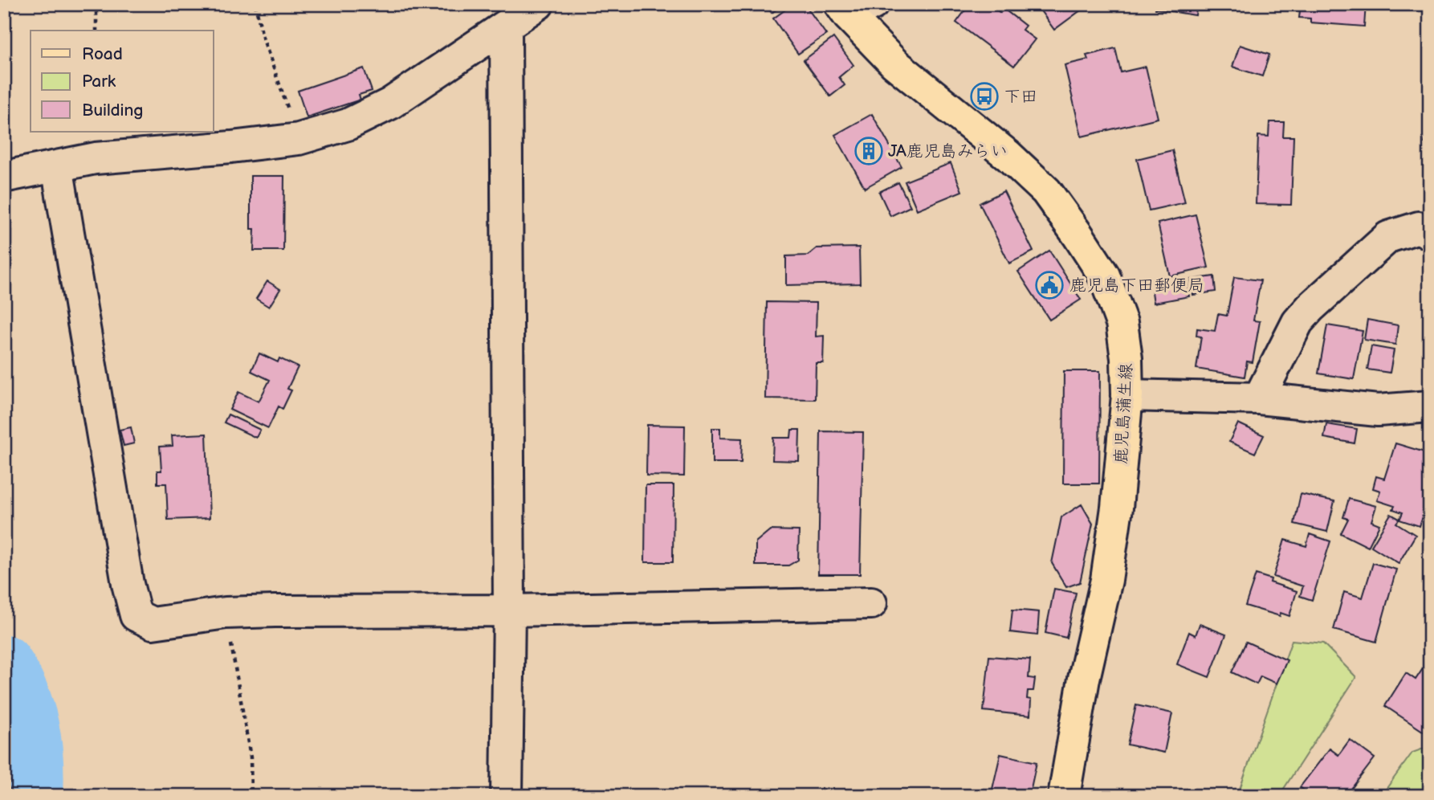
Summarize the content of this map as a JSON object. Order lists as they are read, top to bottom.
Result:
{
  "streets": {
    "main road": ["鹿児島蒲生線"]
  },
  "places": {
    "bus stop": ["下田"],
    "building": ["JA鹿児島みらい"],
    "public building": ["鹿児島下田郵便局"]
  },
  "legend": ["Road", "Park", "Building"]
}
